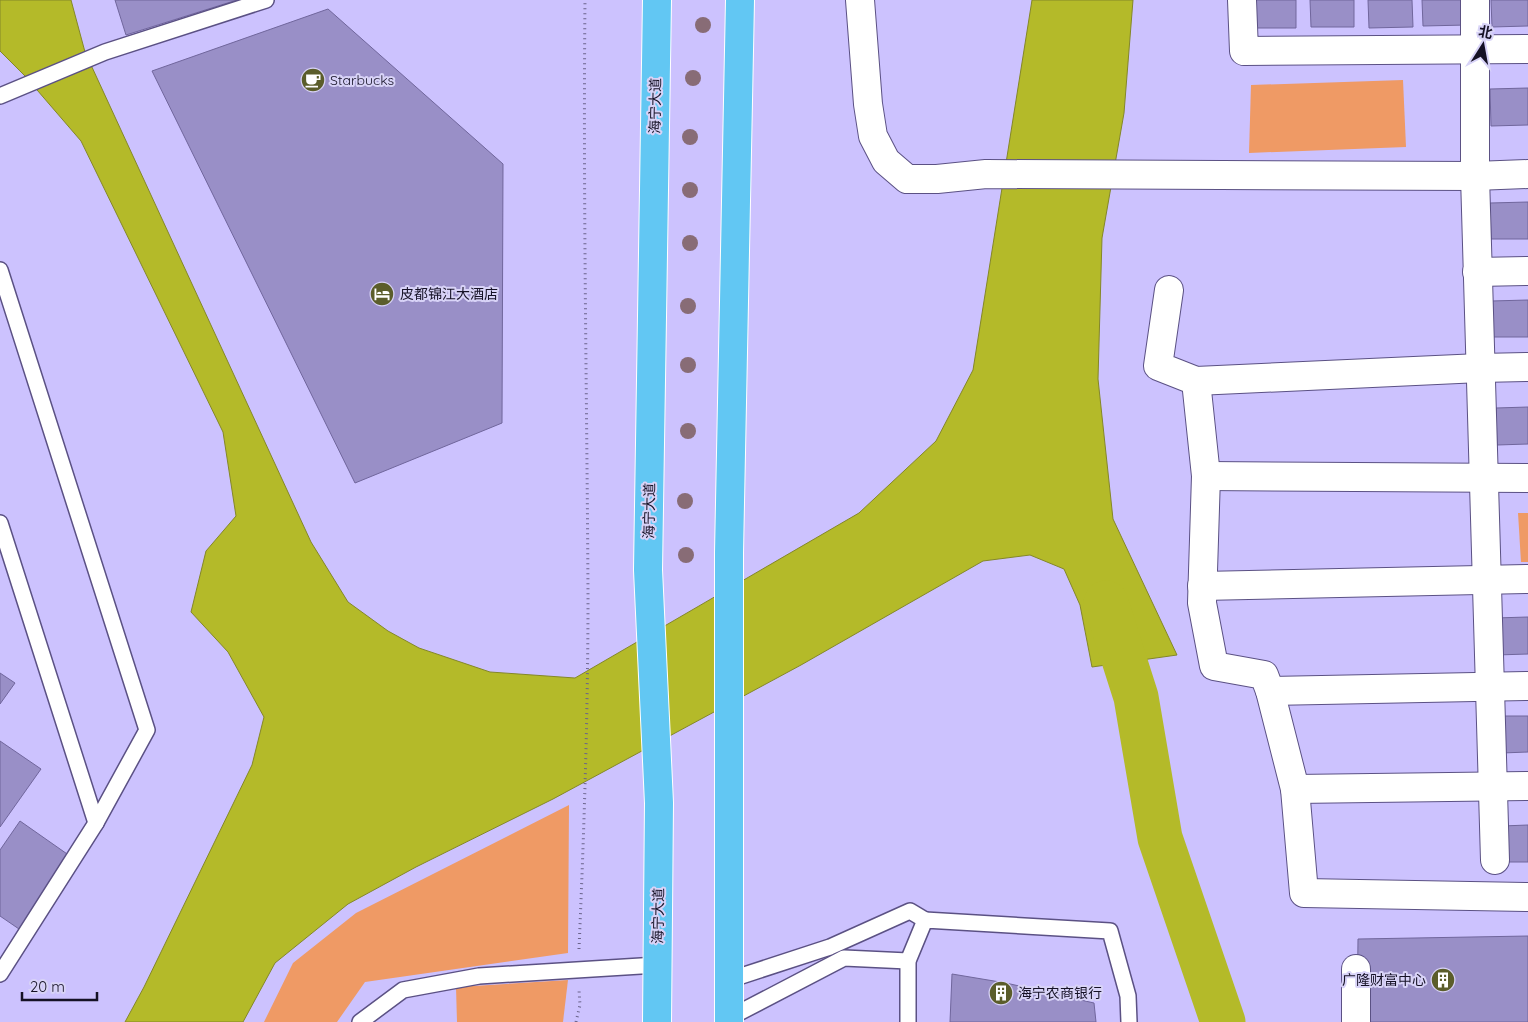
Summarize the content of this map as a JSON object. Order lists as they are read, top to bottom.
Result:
{
  "streets": {
    "highway": ["海宁大道"]
  },
  "places": {
    "cafe": ["Starbucks"],
    "hotel": ["皮都锦江大酒店"],
    "building": ["广隆财富中心", "海宁农商银行"]
  },
  "scale_bar": "20 m",
  "north": "top"
}
